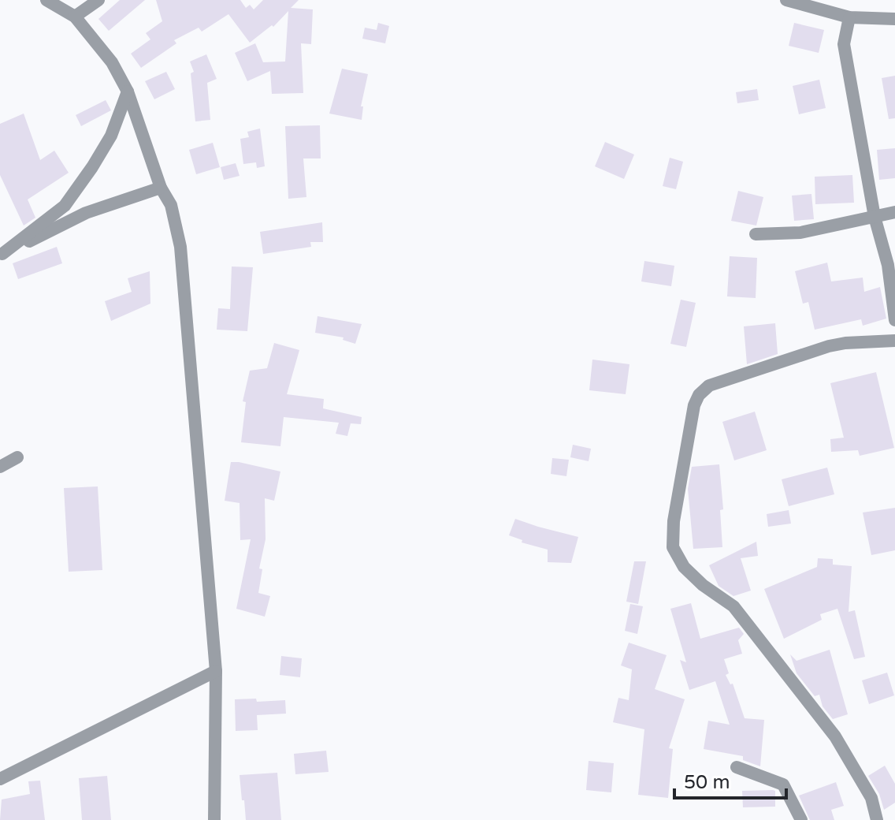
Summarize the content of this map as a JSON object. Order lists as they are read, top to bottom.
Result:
{
  "scale_bar": "50 m"
}
